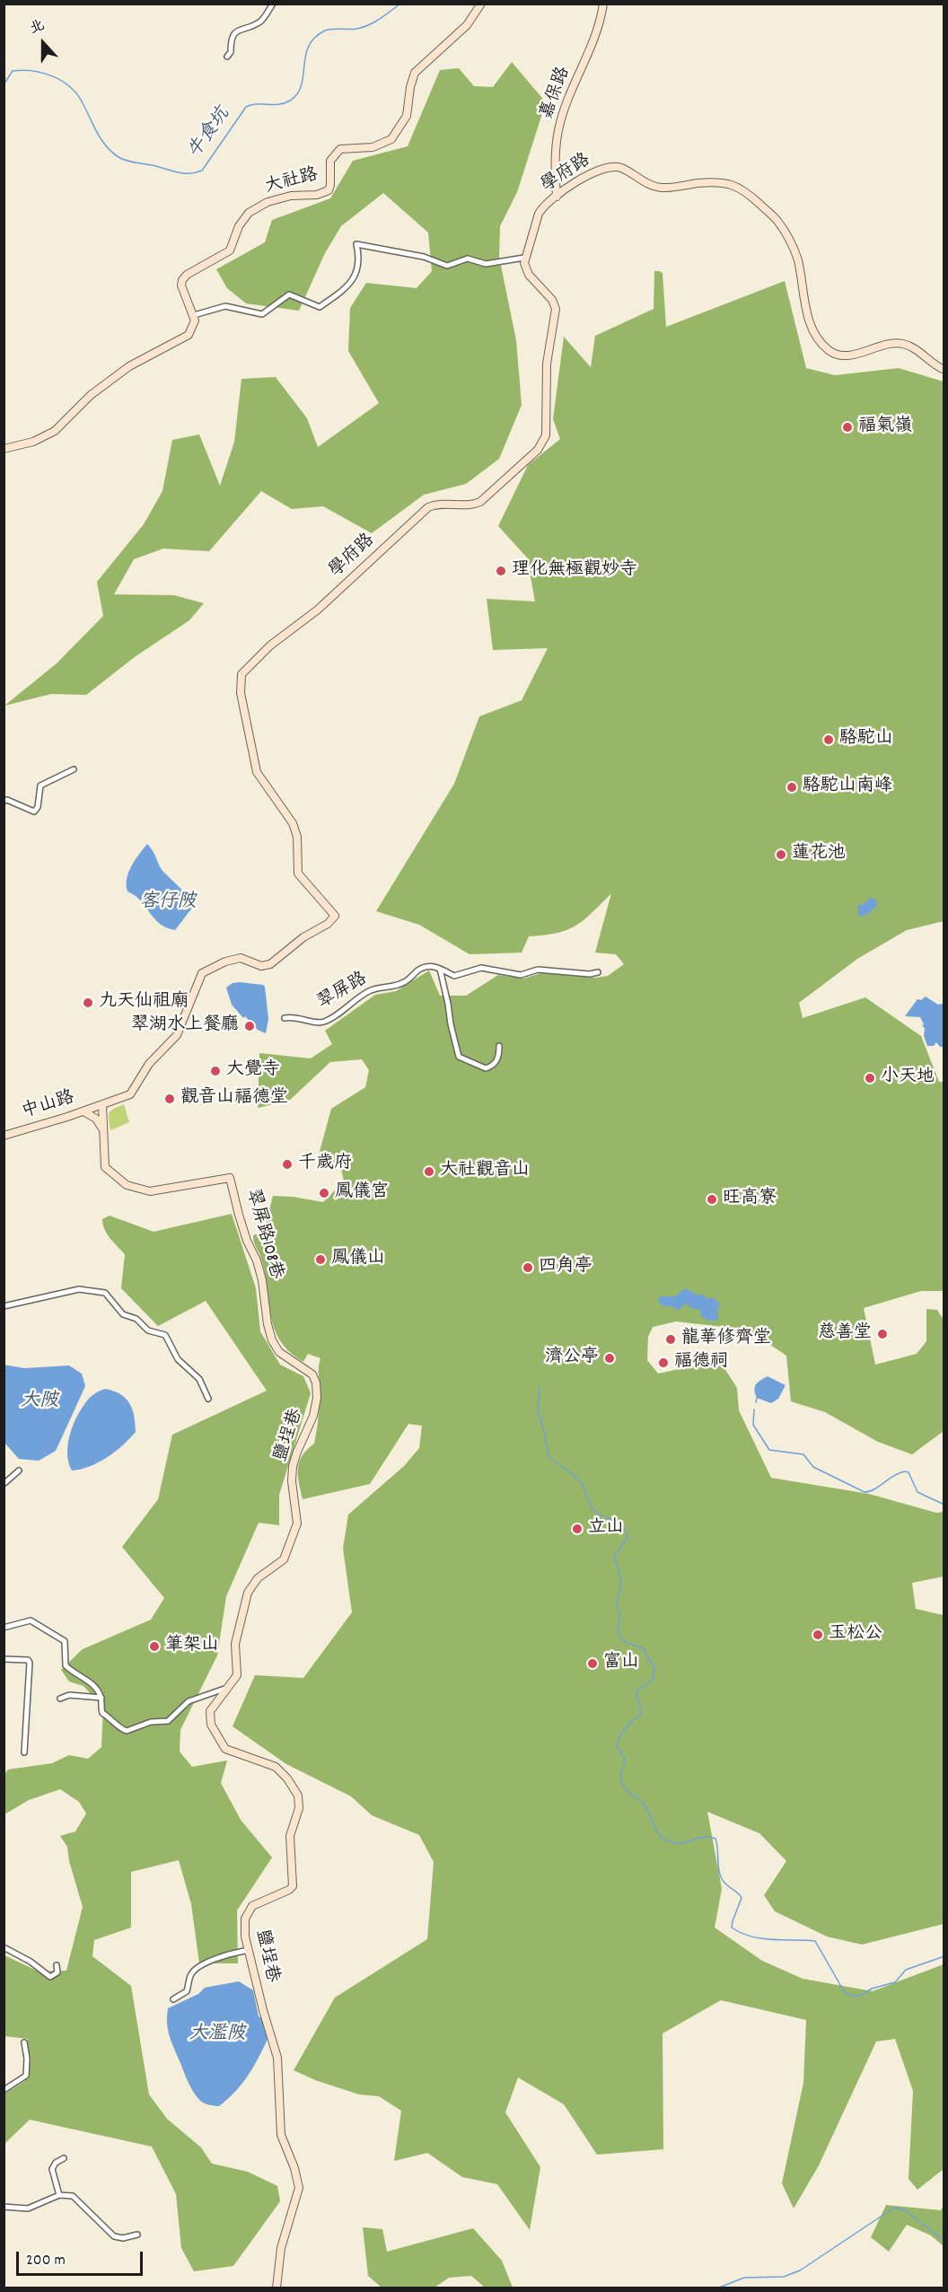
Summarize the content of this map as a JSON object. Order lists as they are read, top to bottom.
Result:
{
  "streets": {
    "street": [
      "嘉保路",
      "學府路",
      "大社路",
      "翠屏路",
      "中山路",
      "翠屏路108巷",
      "鹽埕巷"
    ]
  },
  "crossings": [
    ["嘉保路", "學府路"],
    ["學府路", "中山路"],
    ["學府路", "翠屏路108巷"],
    ["中山路", "翠屏路108巷"],
    ["翠屏路108巷", "鹽埕巷"]
  ],
  "water": [
    "牛食坑",
    "客仔陂",
    "大陂",
    "大濫陂"
  ],
  "places": [
    "福氣嶺",
    "理化無極觀妙寺",
    "駱駝山",
    "駱駝山南峰",
    "蓮花池",
    "九天仙祖廟",
    "翠湖水上餐廳",
    "大覺寺",
    "小天地",
    "觀音山福德堂",
    "千歲府",
    "大社觀音山",
    "鳳儀宮",
    "旺高寮",
    "鳳儀山",
    "四角亭",
    "慈善堂",
    "龍華修齊堂",
    "濟公亭",
    "福德祠",
    "立山",
    "玉松公",
    "筆架山",
    "富山"
  ],
  "scale_bar": "200 m",
  "north": "top"
}
